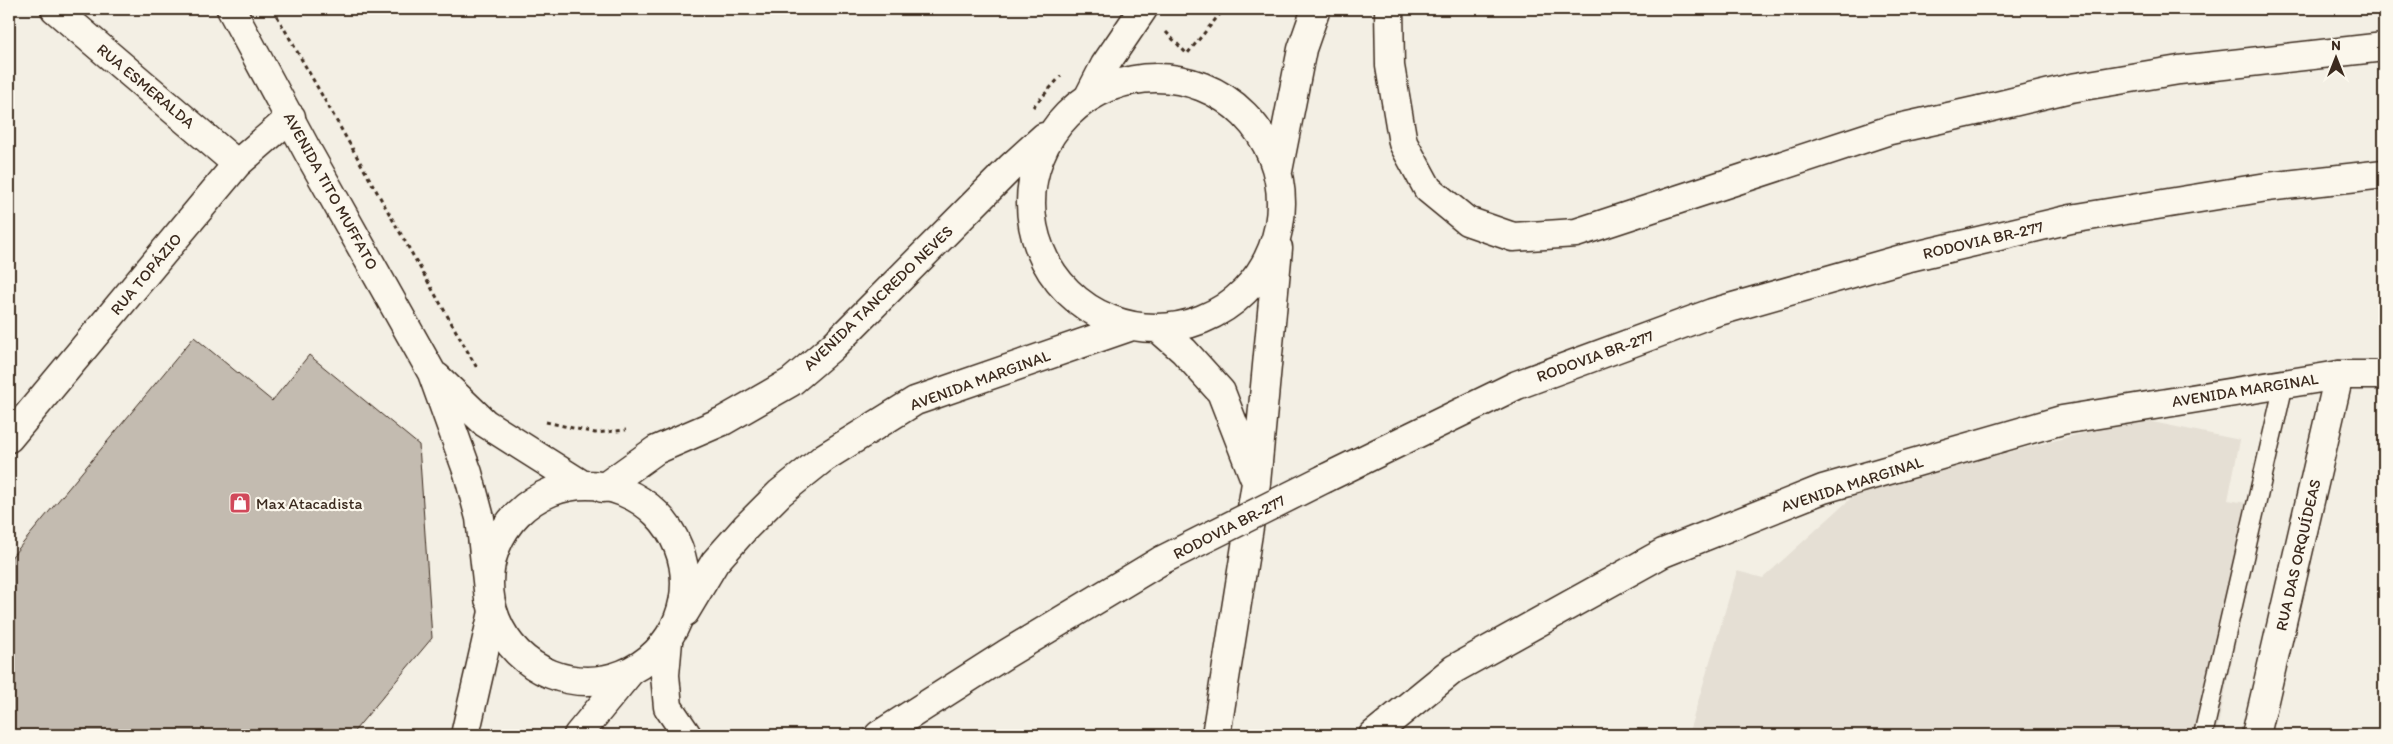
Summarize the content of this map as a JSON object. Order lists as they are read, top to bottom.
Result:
{
  "streets": {
    "main road": [
      "RUA ESMERALDA",
      "AVENIDA TITO MUFFATO",
      "RODOVIA BR-277",
      "RUA TOPÁZIO",
      "AVENIDA TANCREDO NEVES",
      "AVENIDA MARGINAL",
      "RUA DAS ORQUÍDEAS"
    ]
  },
  "crossings": [
    ["RUA ESMERALDA", "RUA TOPÁZIO"],
    ["AVENIDA TITO MUFFATO", "RUA TOPÁZIO"],
    ["AVENIDA TITO MUFFATO", "AVENIDA TANCREDO NEVES"],
    ["AVENIDA MARGINAL", "RUA DAS ORQUÍDEAS"]
  ],
  "places": {
    "shop": ["Max Atacadista"]
  },
  "north": "top"
}
